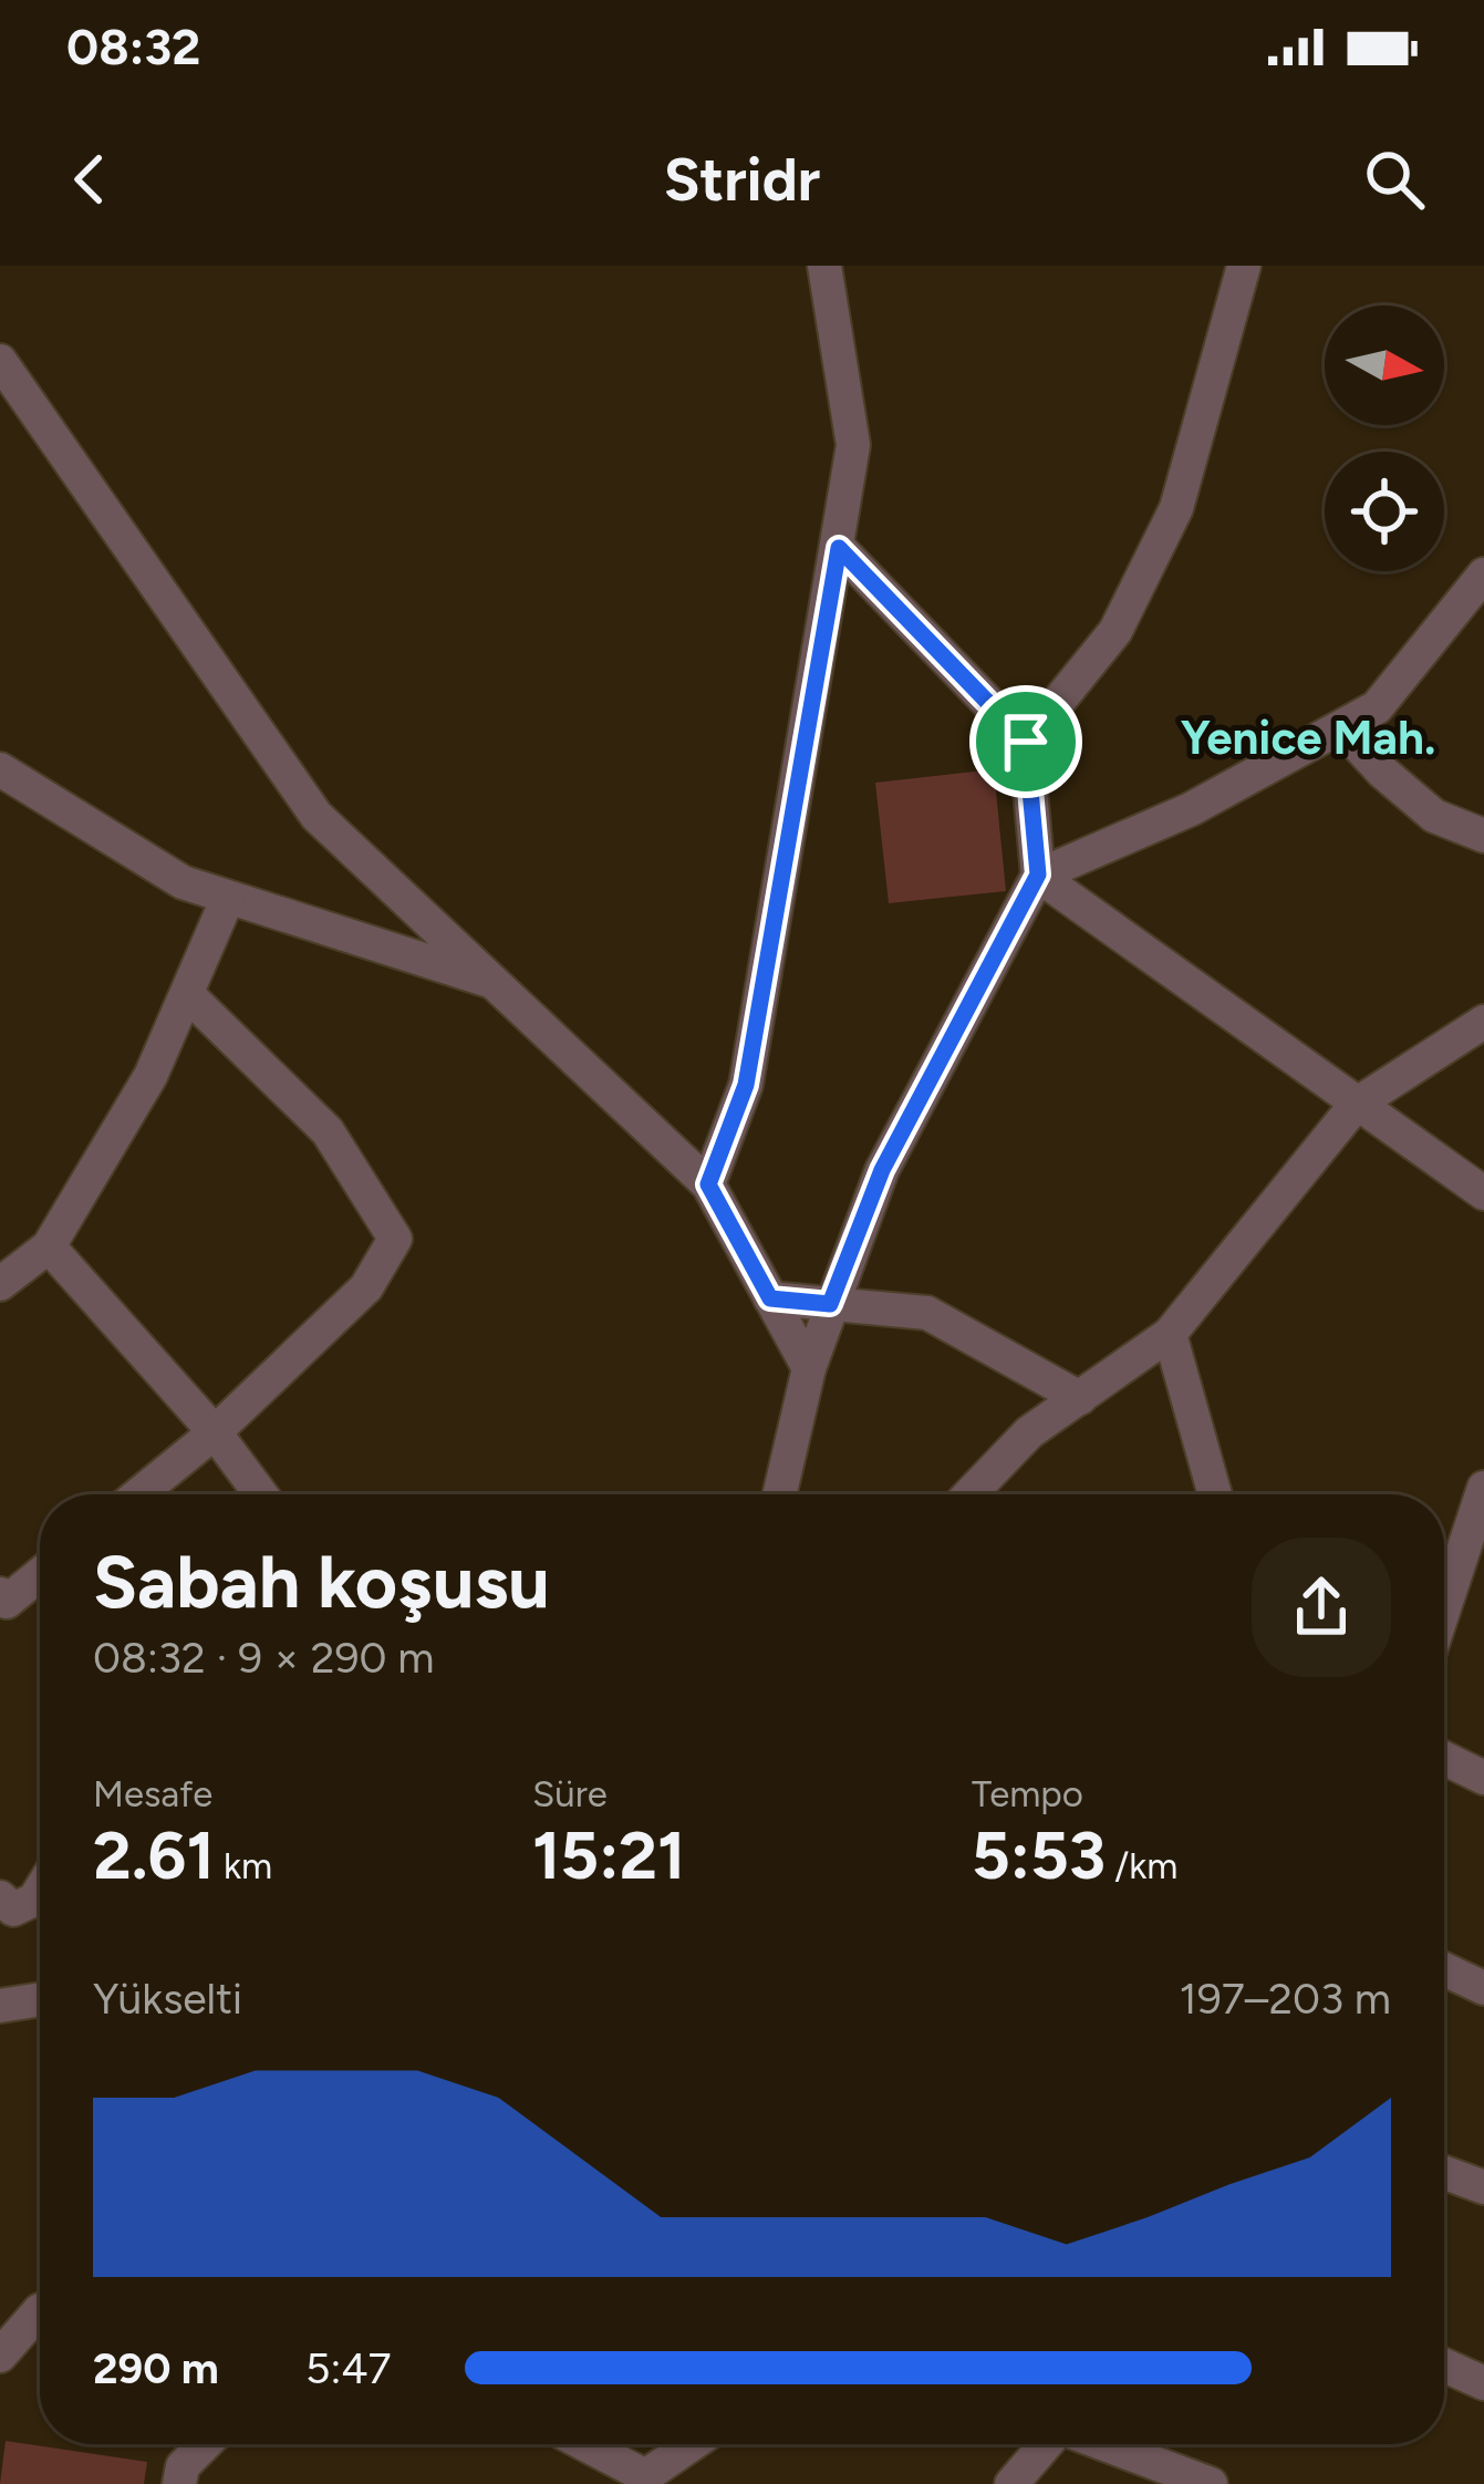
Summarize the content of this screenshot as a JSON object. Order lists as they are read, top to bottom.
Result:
{
  "districts": ["Yenice Mah."],
  "north": "right",
  "page": {
    "status": "08:32",
    "header": "Stridr",
    "heading": ["Sabah koşusu", "08:32 · 9 × 290 m"],
    "stats": [
      ["Mesafe", "2.61 km"],
      ["Süre", "15:21"],
      ["Tempo", "5:53 /km"]
    ],
    "chart": ["Yükselti", "197–203 m"],
    "list": [
      {
        "name": "290 m",
        "note": "5:47"
      }
    ]
  }
}
